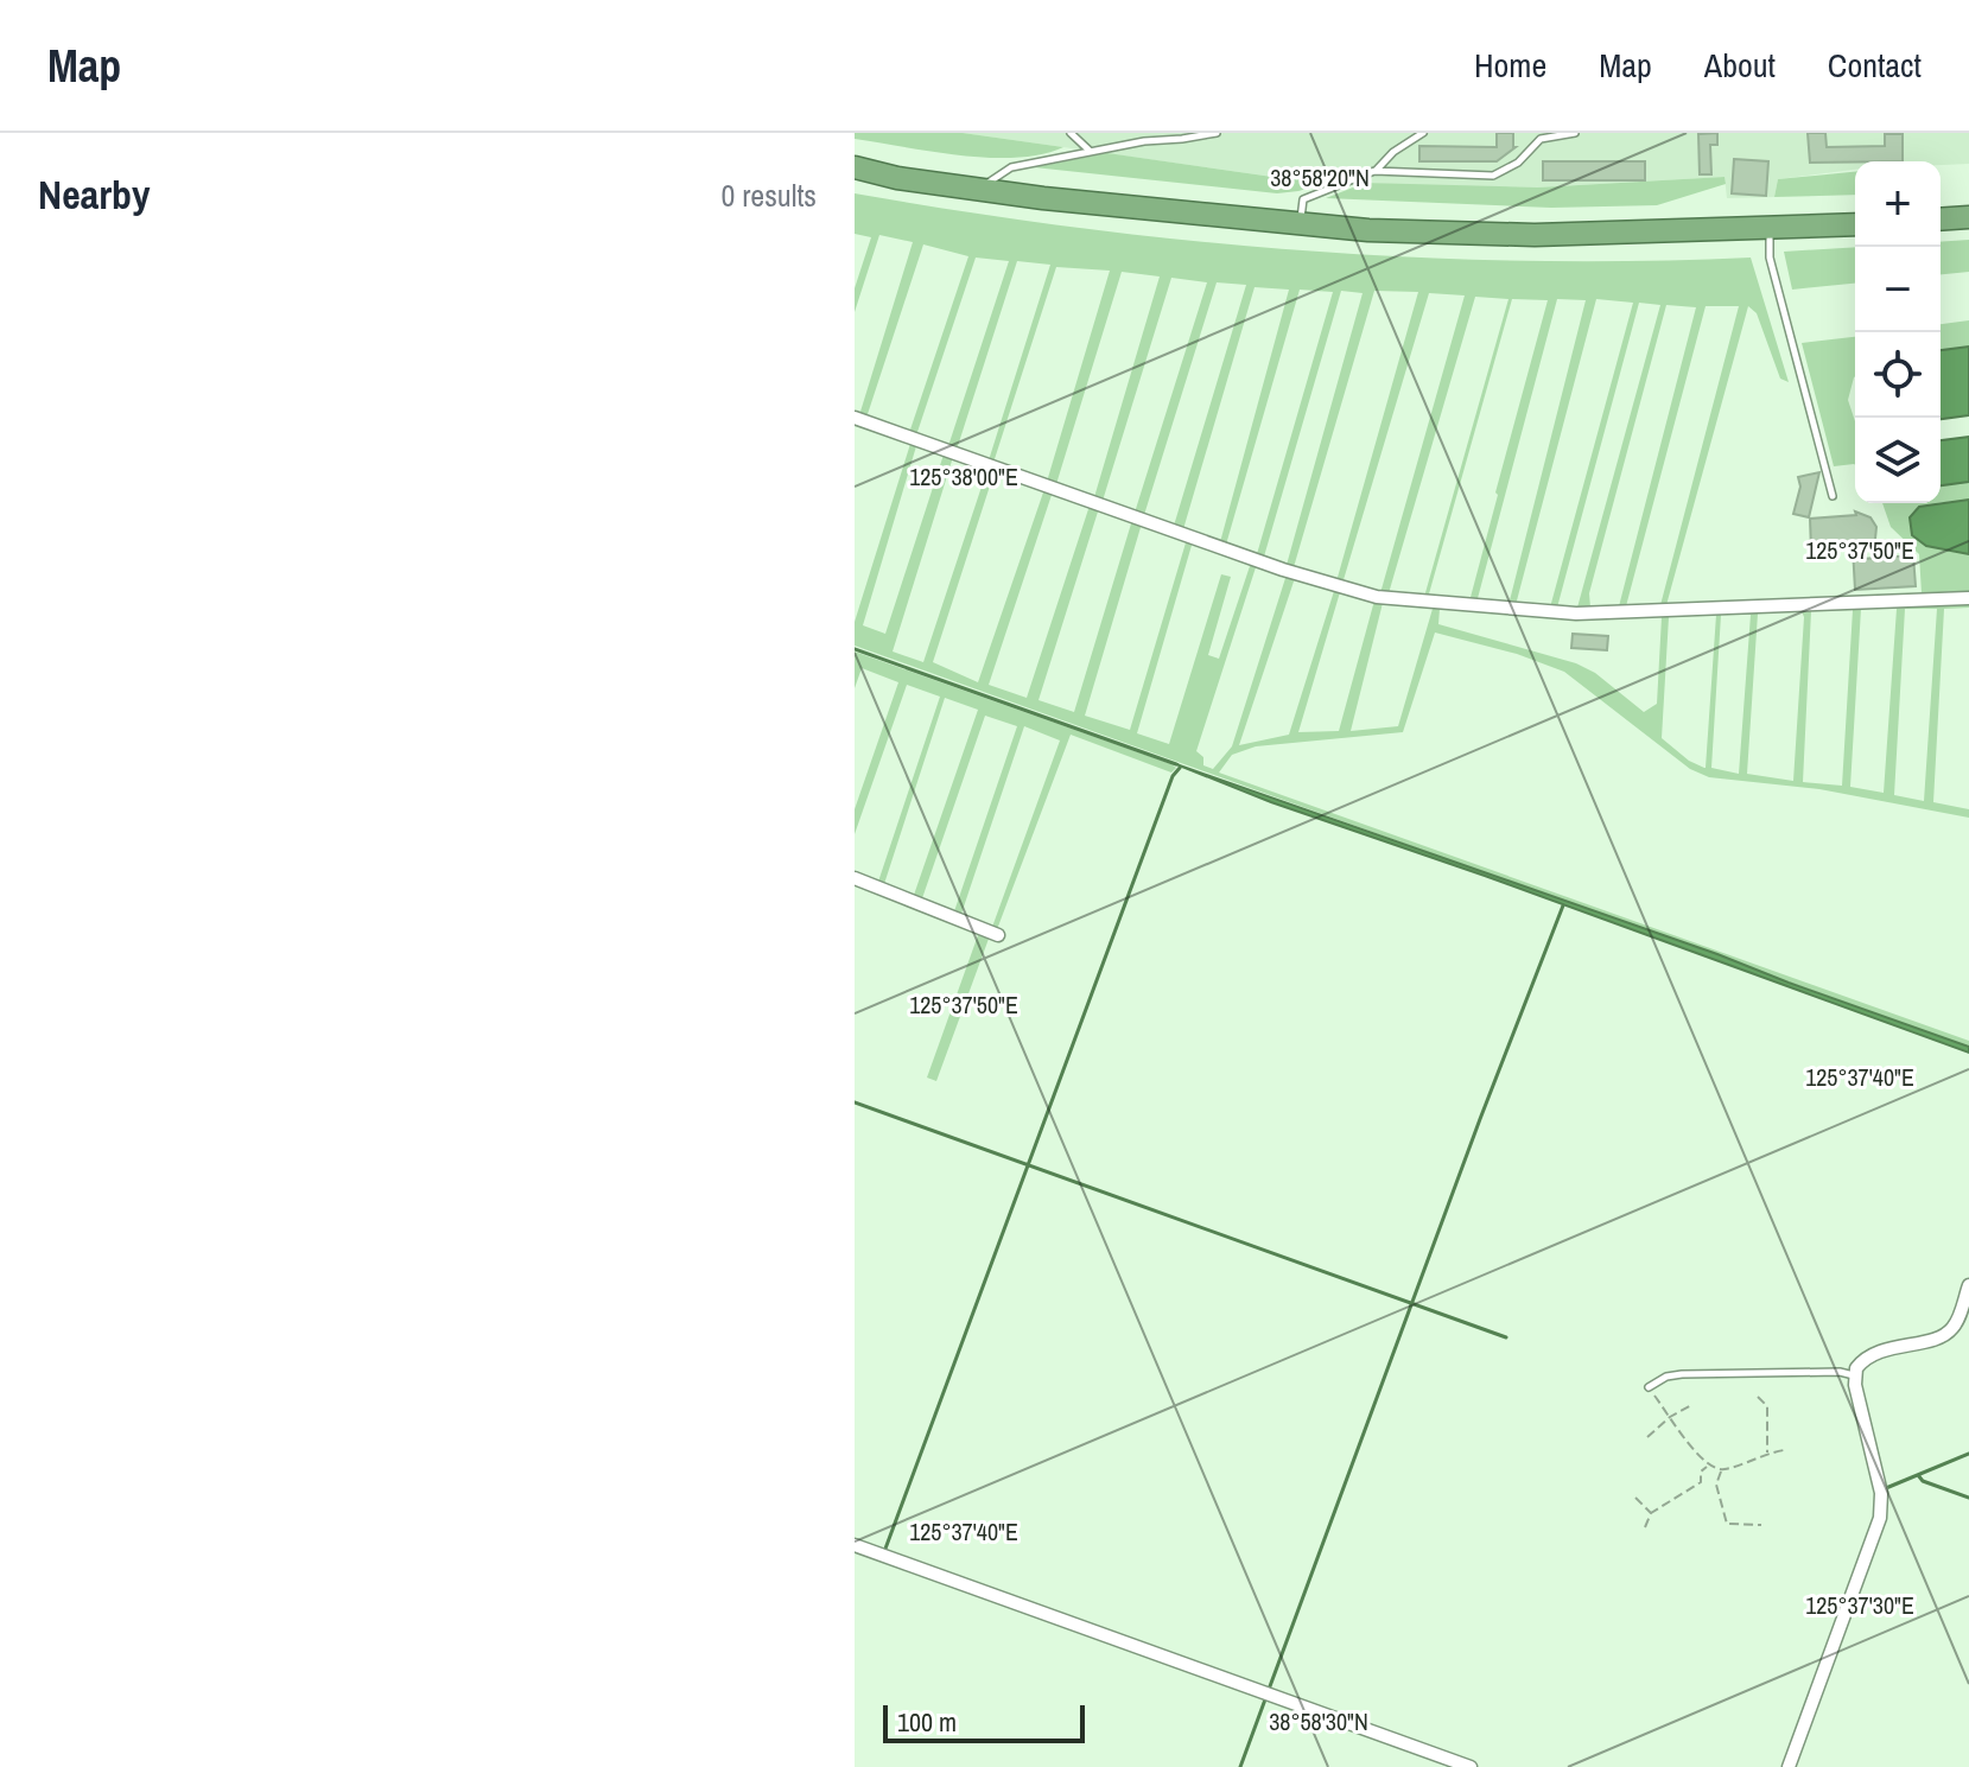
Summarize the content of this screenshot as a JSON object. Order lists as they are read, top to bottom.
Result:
{
  "scale_bar": "100 m",
  "page": {
    "header": "Map",
    "nav": [
      "Home",
      "Map",
      "About",
      "Contact"
    ],
    "heading": ["Nearby", "0 results"],
    "map_buttons": ["+", "−"],
    "scale": "100 m"
  },
  "coordinates": [
    "38°58'20\"N",
    "125°38'00\"E",
    "125°37'50\"E",
    "125°37'40\"E",
    "125°37'30\"E",
    "38°58'30\"N"
  ]
}
